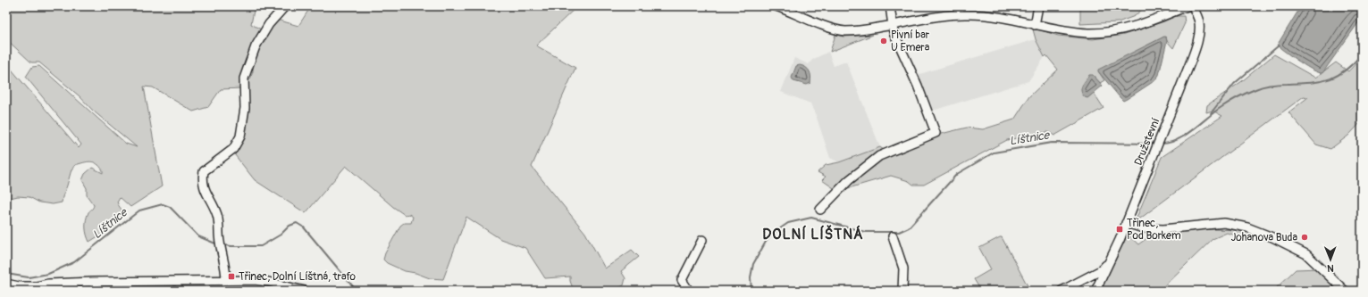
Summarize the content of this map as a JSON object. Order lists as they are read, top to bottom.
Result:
{
  "streets": {
    "street": ["Družstevní"]
  },
  "districts": ["DOLNÍ LÍŠTNÁ"],
  "water": ["Líštnice"],
  "places": {
    "other": ["Pivní bar U Emera", "Johanova Buda"],
    "transit": ["Třinec, Pod Borkem", "Třinec, Dolní Líštná, trafo"]
  },
  "north": "bottom"
}
